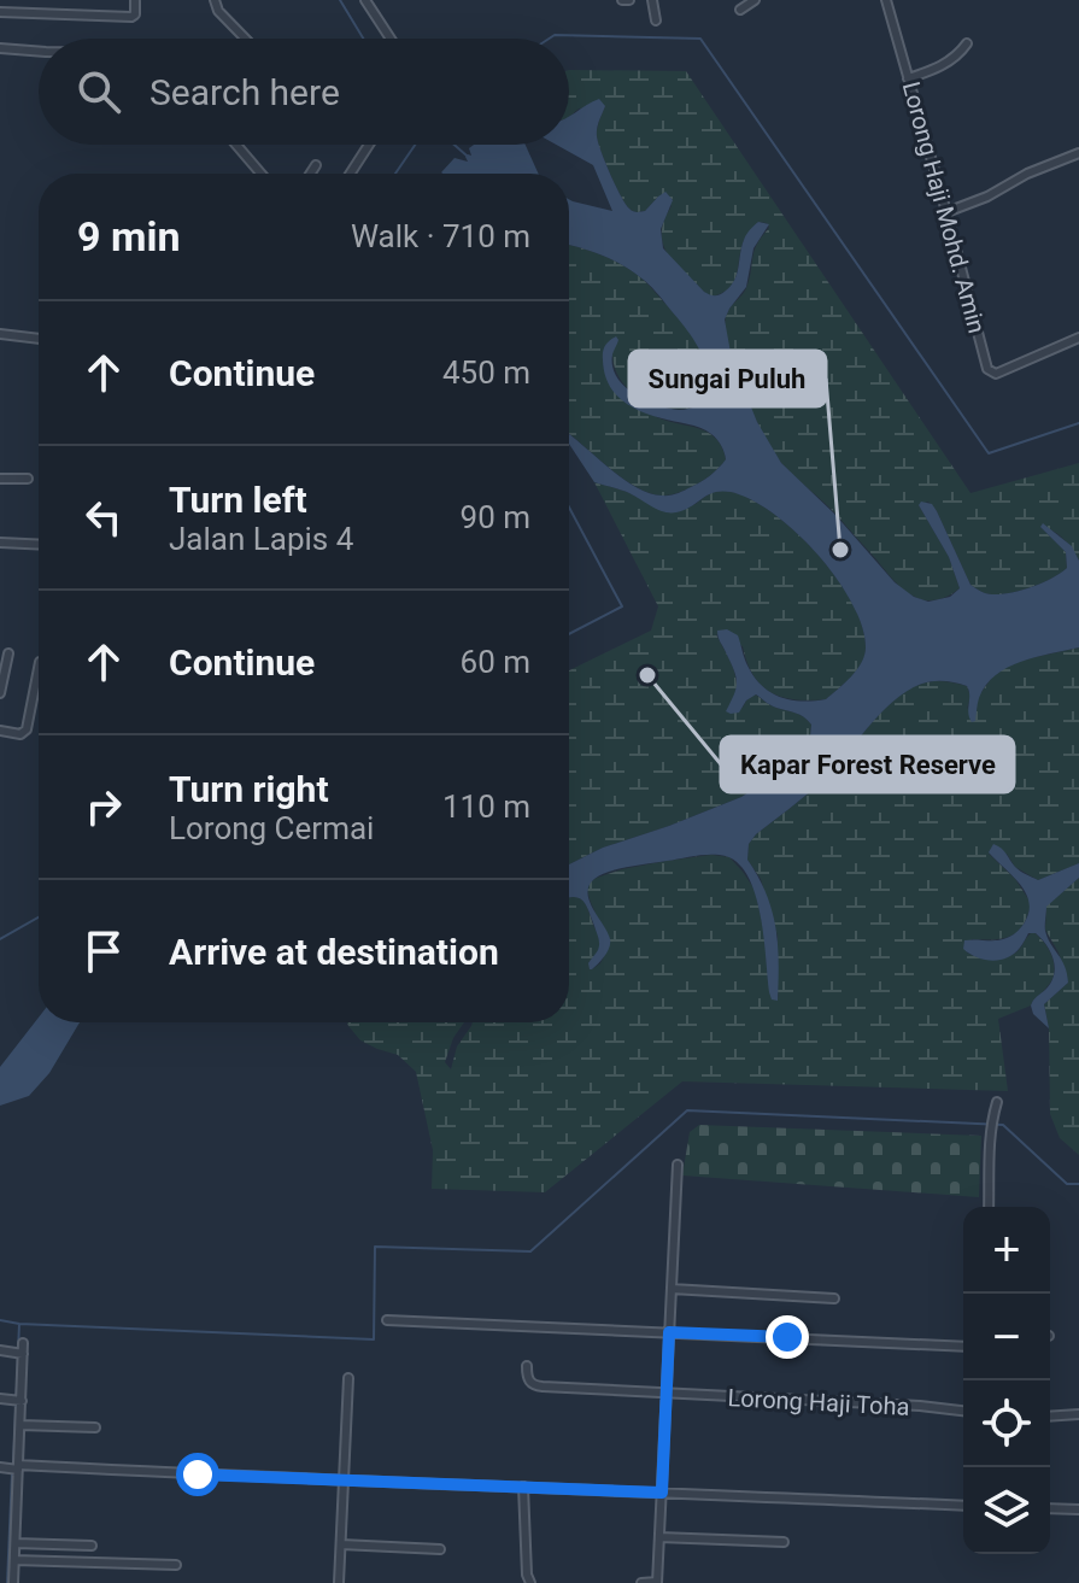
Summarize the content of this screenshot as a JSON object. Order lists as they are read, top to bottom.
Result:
{
  "streets": {
    "street": ["Lorong Haji Mohd. Amin", "Lorong Haji Toha"]
  },
  "places": ["Sungai Puluh", "Kapar Forest Reserve"],
  "page": {
    "search": "Search here",
    "heading": ["9 min", "Walk · 710 m"],
    "list": [
      ["Continue", "450 m"],
      ["Turn left", "Jalan Lapis 4", "90 m"],
      ["Continue", "60 m"],
      ["Turn right", "Lorong Cermai", "110 m"],
      "Arrive at destination"
    ],
    "map_buttons": ["+", "−"]
  }
}
